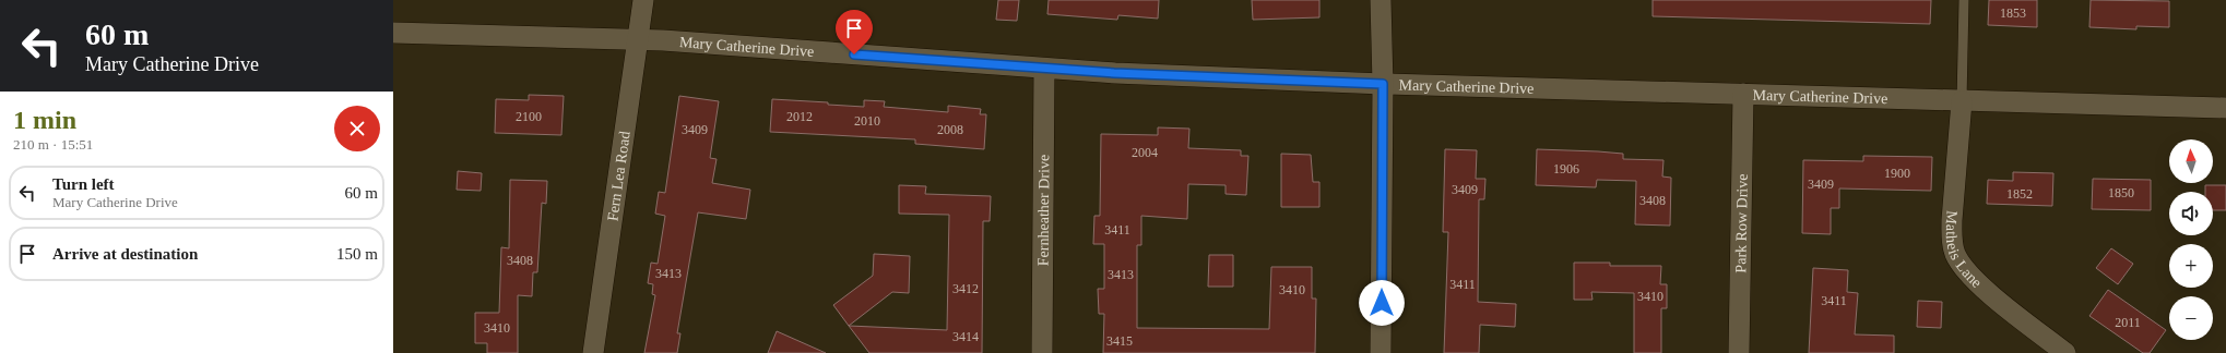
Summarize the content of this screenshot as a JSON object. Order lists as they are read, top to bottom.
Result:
{
  "streets": {
    "street": [
      "Mary Catherine Drive",
      "Fern Lea Road",
      "Fernheather Drive",
      "Park Row Drive",
      "Matheis Lane"
    ]
  },
  "crossings": [
    ["Mary Catherine Drive", "Fern Lea Road"],
    ["Mary Catherine Drive", "Fernheather Drive"],
    ["Mary Catherine Drive", "Park Row Drive"],
    ["Mary Catherine Drive", "Matheis Lane"]
  ],
  "house_numbers": [
    "1853",
    "2100",
    "2012",
    "2010",
    "3409",
    "2008",
    "2004",
    "1906",
    "1900",
    "3409",
    "3409",
    "1850",
    "1852",
    "3408",
    "3411",
    "3408",
    "3413",
    "3413",
    "3411",
    "3412",
    "3410",
    "3410",
    "3411",
    "2011",
    "3410",
    "3414",
    "3415"
  ],
  "north": "top",
  "page": {
    "turn": ["60 m", "Mary Catherine Drive"],
    "heading": ["1 min", "210 m · 15:51"],
    "map_buttons": ["+", "−"],
    "list": [
      {
        "name": "Turn left",
        "note": "Mary Catherine Drive",
        "value": "60 m"
      },
      {
        "name": "Arrive at destination",
        "value": "150 m"
      }
    ]
  }
}
